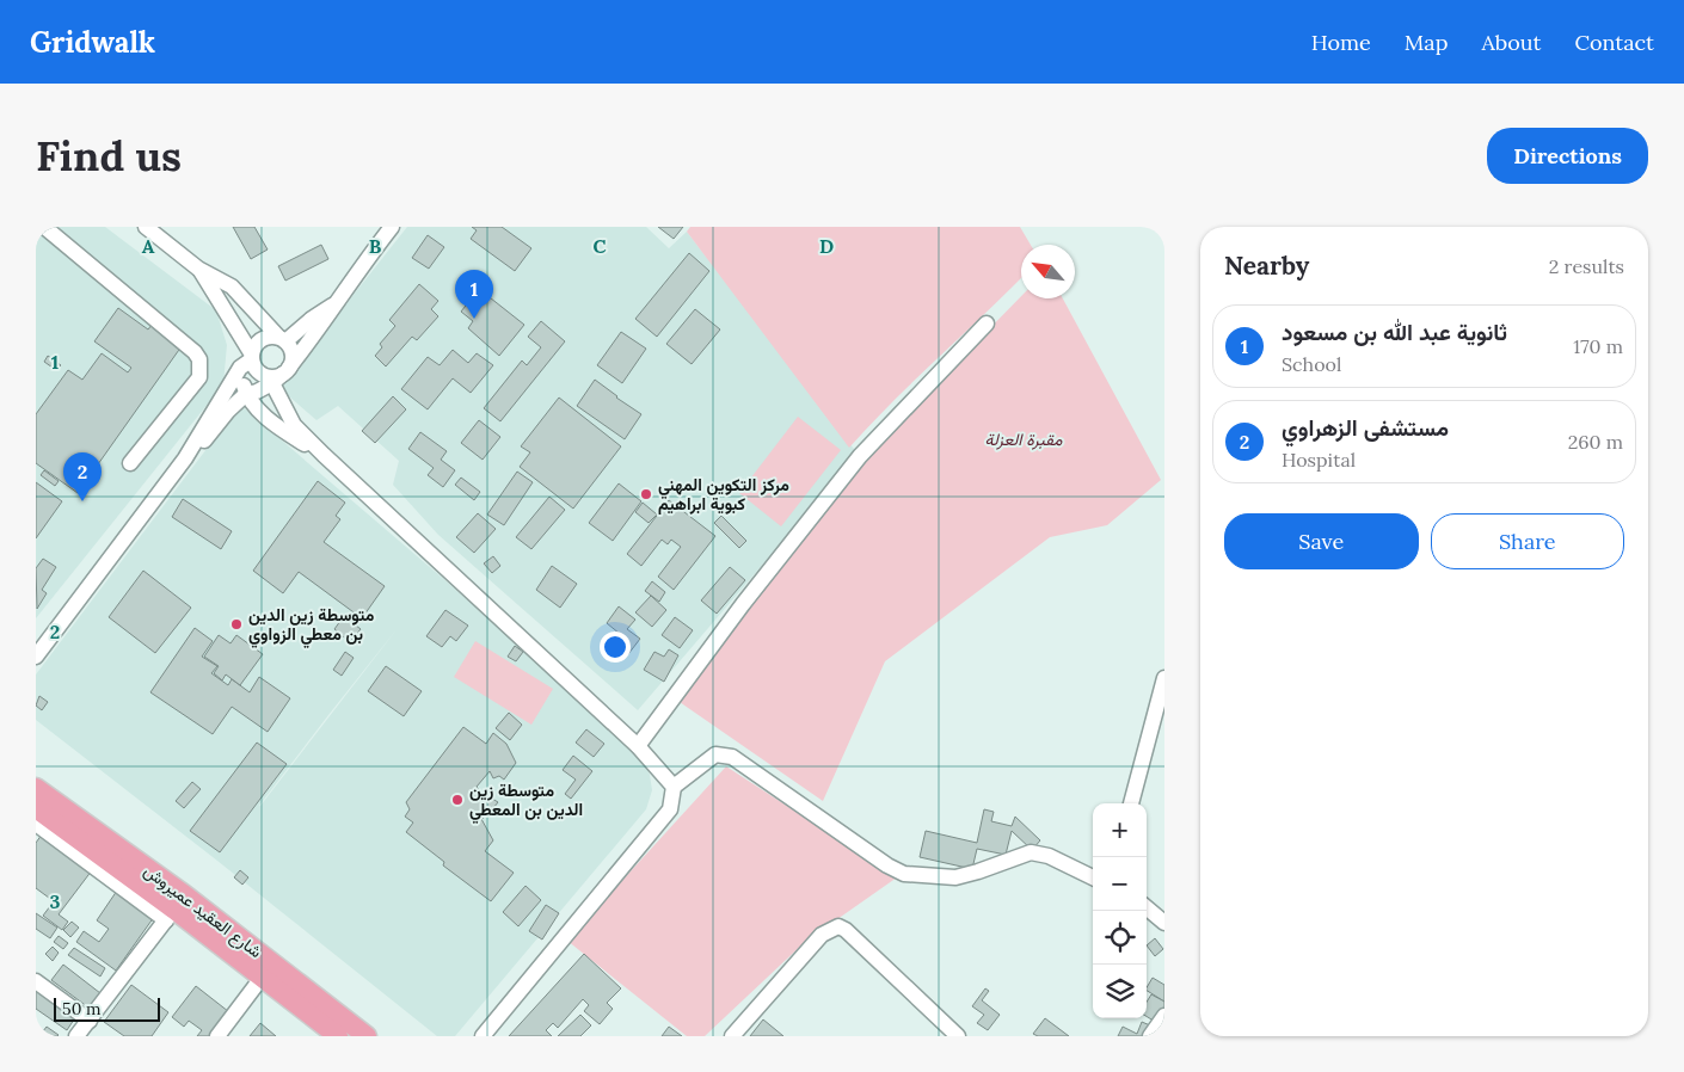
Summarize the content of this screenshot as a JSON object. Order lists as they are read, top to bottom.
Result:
{
  "streets": {
    "main road": ["شارع العقيد عميروش"]
  },
  "parks": ["مقبرة العزلة"],
  "places": ["مركز التكوين المهني كبوية ابراهيم", "متوسطة زين الدين بن معطي الزواوي", "متوسطة زين الدين بن المعطي"],
  "scale_bar": "50 m",
  "north": "top left",
  "page": {
    "header": "Gridwalk",
    "nav": [
      "Home",
      "Map",
      "About",
      "Contact"
    ],
    "buttons": [
      "Directions",
      ["Save", "Share"]
    ],
    "title": "Find us",
    "heading": ["Nearby", "2 results"],
    "pins": ["1", "2"],
    "list": [
      {
        "mark": "1",
        "name": "ثانوية عبد الله بن مسعود",
        "note": "School",
        "value": "170 m"
      },
      {
        "mark": "2",
        "name": "مستشفى الزهراوي",
        "note": "Hospital",
        "value": "260 m"
      }
    ],
    "map_buttons": ["+", "−"],
    "scale": "50 m"
  },
  "grid": {
    "columns": [
      "A",
      "B",
      "C",
      "D"
    ],
    "rows": ["1", "2", "3"]
  }
}
